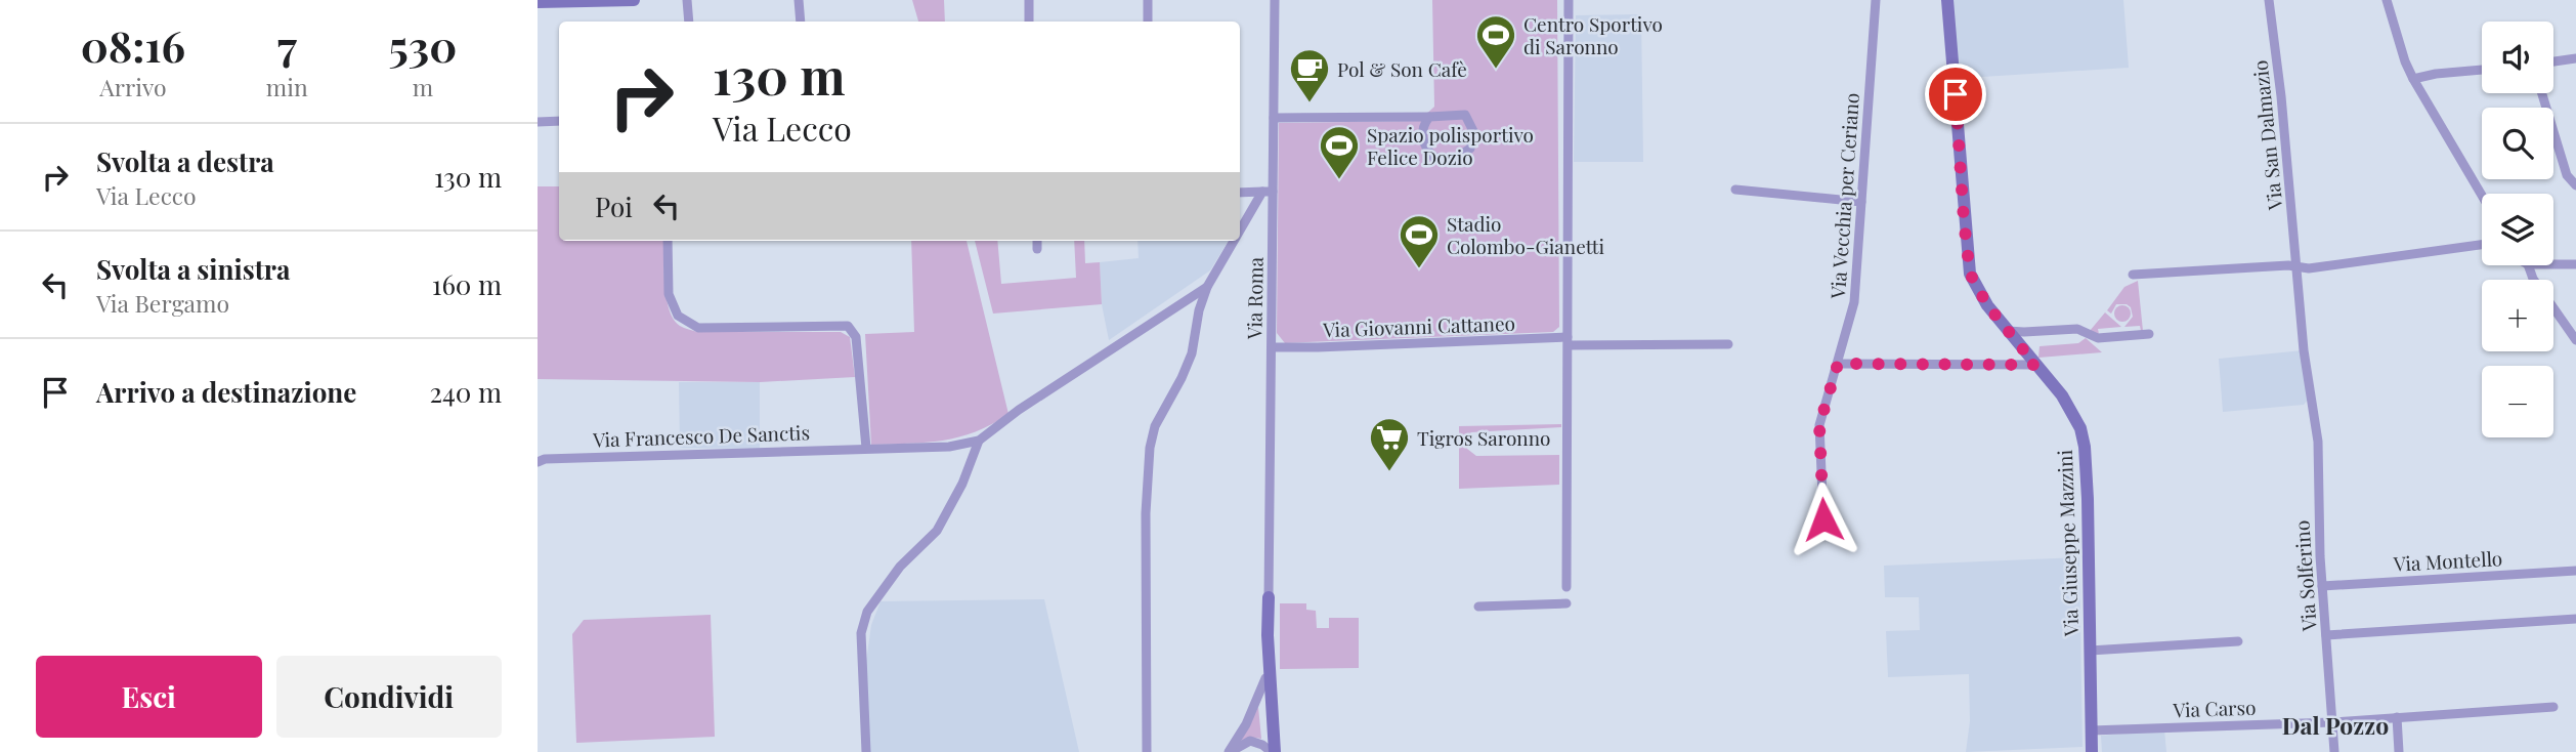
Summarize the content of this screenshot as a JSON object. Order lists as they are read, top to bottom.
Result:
{
  "streets": {
    "street": [
      "Via San Dalmazio",
      "Via Vecchia per Ceriano",
      "Via Roma",
      "Via Giovanni Cattaneo",
      "Via Francesco De Sanctis",
      "Via Giuseppe Mazzini",
      "Via Montello",
      "Via Solferino",
      "Via Carso"
    ]
  },
  "crossings": [
    ["Via San Dalmazio", "Via Solferino"],
    ["Via Roma", "Via Giovanni Cattaneo"],
    ["Via Giuseppe Mazzini", "Via Carso"],
    ["Via Montello", "Via Solferino"],
    ["Via Solferino", "Via Carso"]
  ],
  "districts": ["Dal Pozzo"],
  "places": {
    "sports": ["Centro Sportivo di Saronno", "Spazio polisportivo Felice Dozio", "Stadio Colombo-Gianetti"],
    "cafe": ["Pol & Son Cafè"],
    "supermarket": ["Tigros Saronno"]
  },
  "page": {
    "eta": [
      "08:16",
      "Arrivo",
      "7",
      "min",
      "530",
      "m"
    ],
    "map_buttons": ["+", "−"],
    "turn": ["130 m", "Via Lecco"],
    "list": [
      {
        "name": "Svolta a destra",
        "note": "Via Lecco",
        "value": "130 m"
      },
      {
        "name": "Svolta a sinistra",
        "note": "Via Bergamo",
        "value": "160 m"
      },
      {
        "name": "Arrivo a destinazione",
        "value": "240 m"
      }
    ],
    "then": "Poi",
    "buttons": ["Esci", "Condividi"]
  }
}
